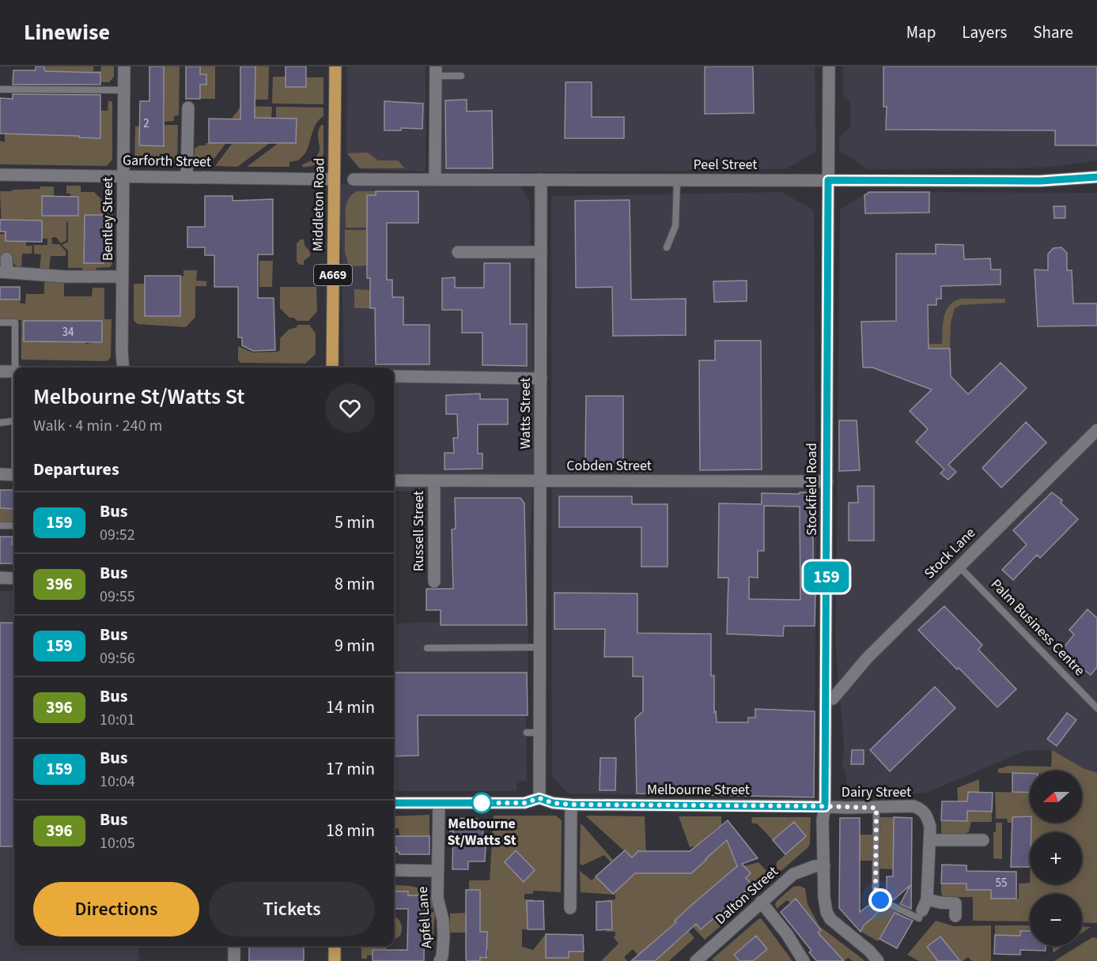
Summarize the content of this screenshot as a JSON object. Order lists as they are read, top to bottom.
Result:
{
  "streets": {
    "main road": ["Middleton Road", "A669"],
    "street": [
      "Garforth Street",
      "Peel Street",
      "Bentley Street",
      "Watts Street",
      "Cobden Street",
      "Stockfield Road",
      "Russell Street",
      "Stock Lane",
      "Melbourne Street",
      "Dairy Street",
      "Dalton Street",
      "Apfel Lane"
    ],
    "lane": ["Palm Business Centre"]
  },
  "crossings": [
    ["Garforth Street", "Middleton Road"],
    ["Garforth Street", "Bentley Street"],
    ["Peel Street", "Watts Street"],
    ["Peel Street", "Stockfield Road"],
    ["Watts Street", "Cobden Street"],
    ["Watts Street", "Melbourne Street"],
    ["Cobden Street", "Stockfield Road"],
    ["Cobden Street", "Russell Street"],
    ["Stockfield Road", "Stock Lane"],
    ["Stockfield Road", "Melbourne Street"],
    ["Stockfield Road", "Dairy Street"],
    ["Stockfield Road", "Dalton Street"],
    ["Stock Lane", "Palm Business Centre"],
    ["Melbourne Street", "Dairy Street"],
    ["Melbourne Street", "Apfel Lane"]
  ],
  "places": ["Melbourne St/Watts St"],
  "lines": ["bus line 159"],
  "house_numbers": ["2", "34", "55"],
  "north": "left",
  "page": {
    "header": "Linewise",
    "nav": ["Map", "Layers", "Share"],
    "on_map": "159",
    "heading": [
      ["Melbourne St/Watts St", "Walk · 4 min · 240 m"],
      "Departures"
    ],
    "list": [
      {
        "mark": "159",
        "name": "Bus",
        "note": "09:52",
        "value": "5 min"
      },
      {
        "mark": "396",
        "name": "Bus",
        "note": "09:55",
        "value": "8 min"
      },
      {
        "mark": "159",
        "name": "Bus",
        "note": "09:56",
        "value": "9 min"
      },
      {
        "mark": "396",
        "name": "Bus",
        "note": "10:01",
        "value": "14 min"
      },
      {
        "mark": "159",
        "name": "Bus",
        "note": "10:04",
        "value": "17 min"
      },
      {
        "mark": "396",
        "name": "Bus",
        "note": "10:05",
        "value": "18 min"
      }
    ],
    "map_buttons": ["+", "−"],
    "buttons": ["Directions", "Tickets"]
  }
}
